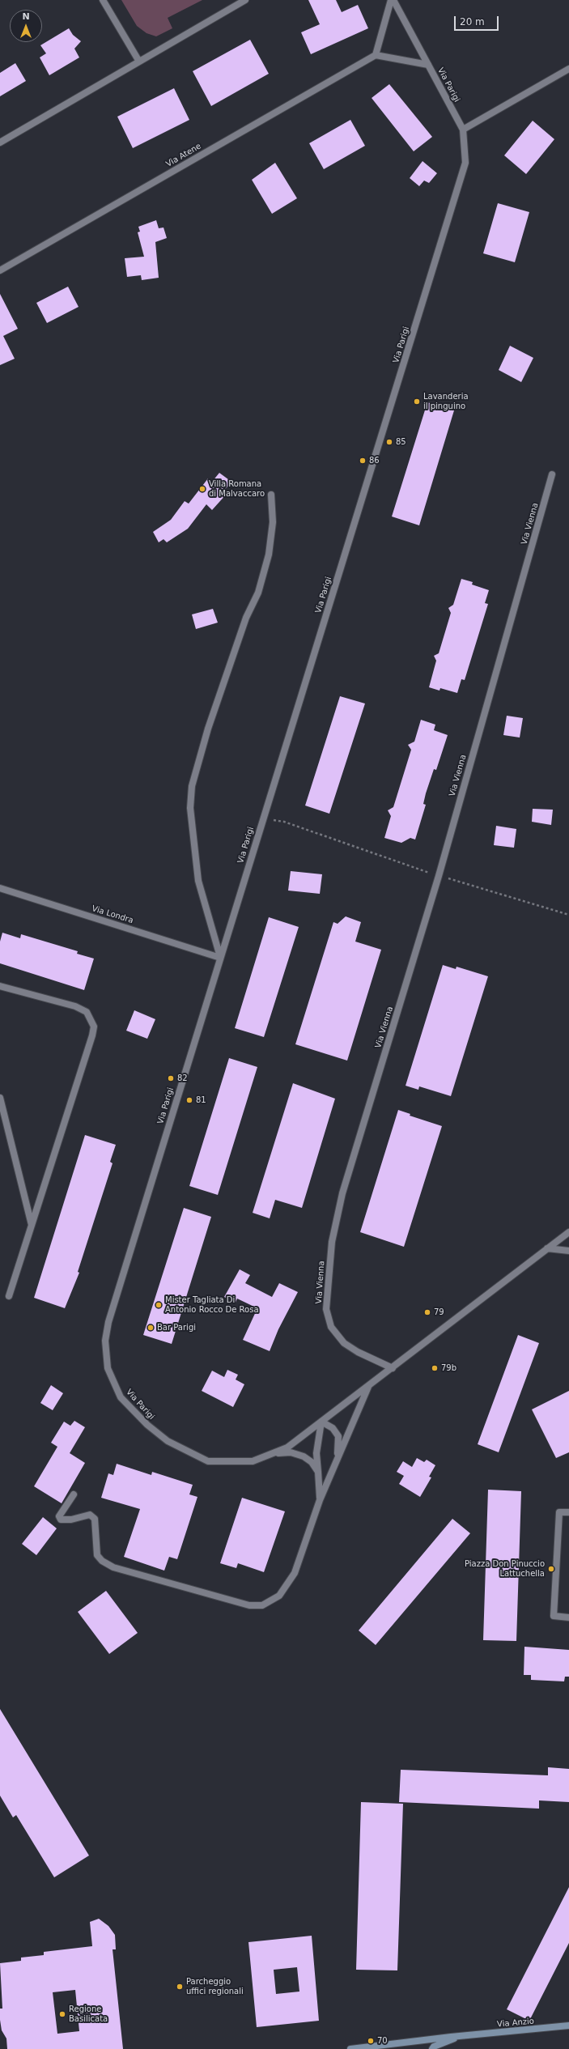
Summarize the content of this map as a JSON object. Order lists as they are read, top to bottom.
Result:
{
  "streets": {
    "street": [
      "Via Parigi",
      "Via Atene",
      "Via Vienna",
      "Via Londra",
      "Via Anzio"
    ]
  },
  "crossings": [
    ["Via Parigi", "Via Vienna"],
    ["Via Parigi", "Via Londra"]
  ],
  "places": [
    "Lavanderia il pinguino",
    "85",
    "86",
    "Villa Romana di Malvaccaro",
    "82",
    "81",
    "Mister Tagliata Di Antonio Rocco De Rosa",
    "79",
    "Bar Parigi",
    "79b",
    "Piazza Don Pinuccio Lattuchella",
    "Parcheggio uffici regionali",
    "Regione Basilicata",
    "70"
  ],
  "scale_bar": "20 m",
  "north": "top"
}
